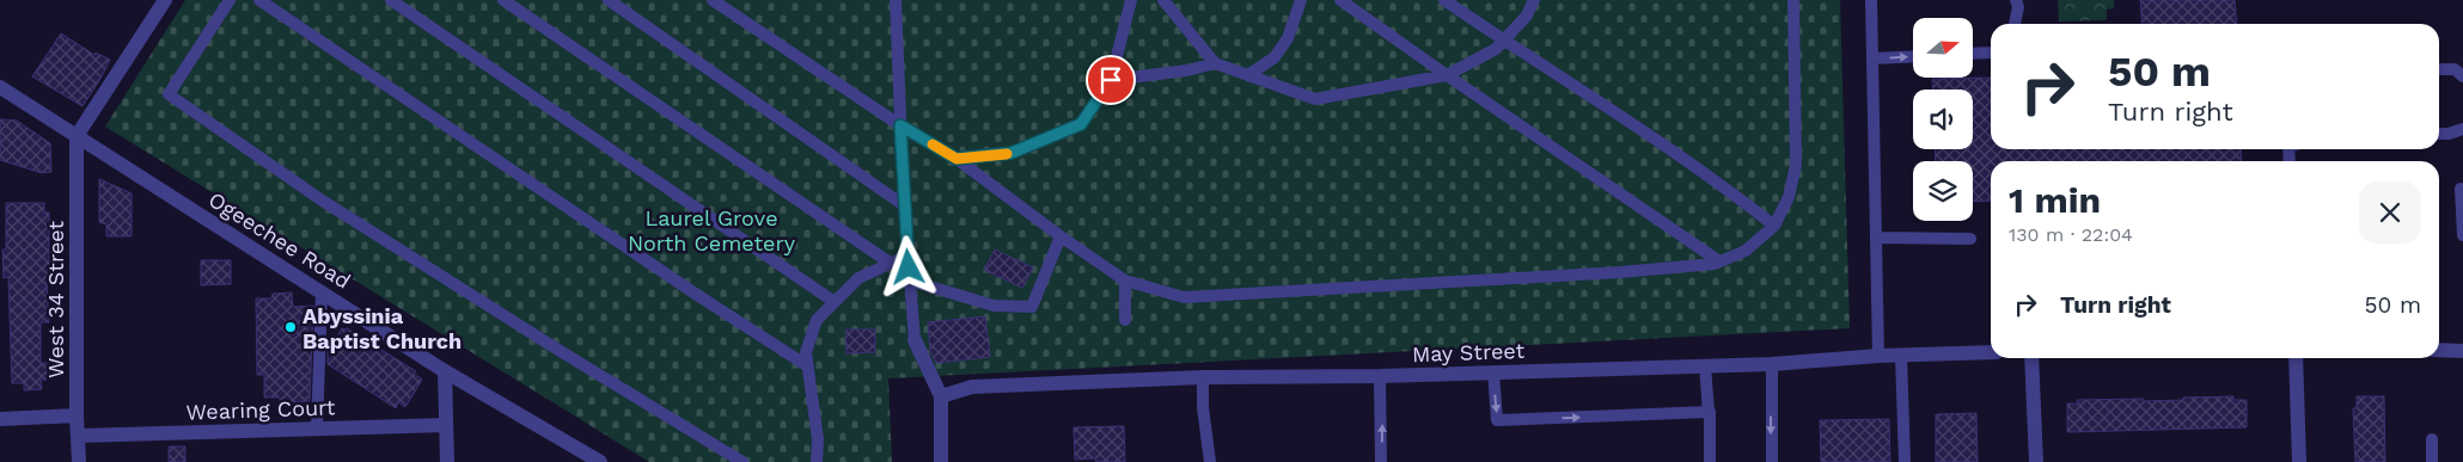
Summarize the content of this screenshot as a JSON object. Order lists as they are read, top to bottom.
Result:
{
  "streets": {
    "street": [
      "Ogeechee Road",
      "West 34 Street",
      "May Street",
      "Wearing Court"
    ]
  },
  "crossings": [
    ["Ogeechee Road", "West 34 Street"],
    ["West 34 Street", "Wearing Court"]
  ],
  "parks": ["Laurel Grove North Cemetery"],
  "places": ["Abyssinia Baptist Church"],
  "north": "right",
  "page": {
    "turn": ["50 m", "Turn right"],
    "heading": ["1 min", "130 m · 22:04"],
    "list": [
      {
        "name": "Turn right",
        "value": "50 m"
      }
    ]
  }
}
